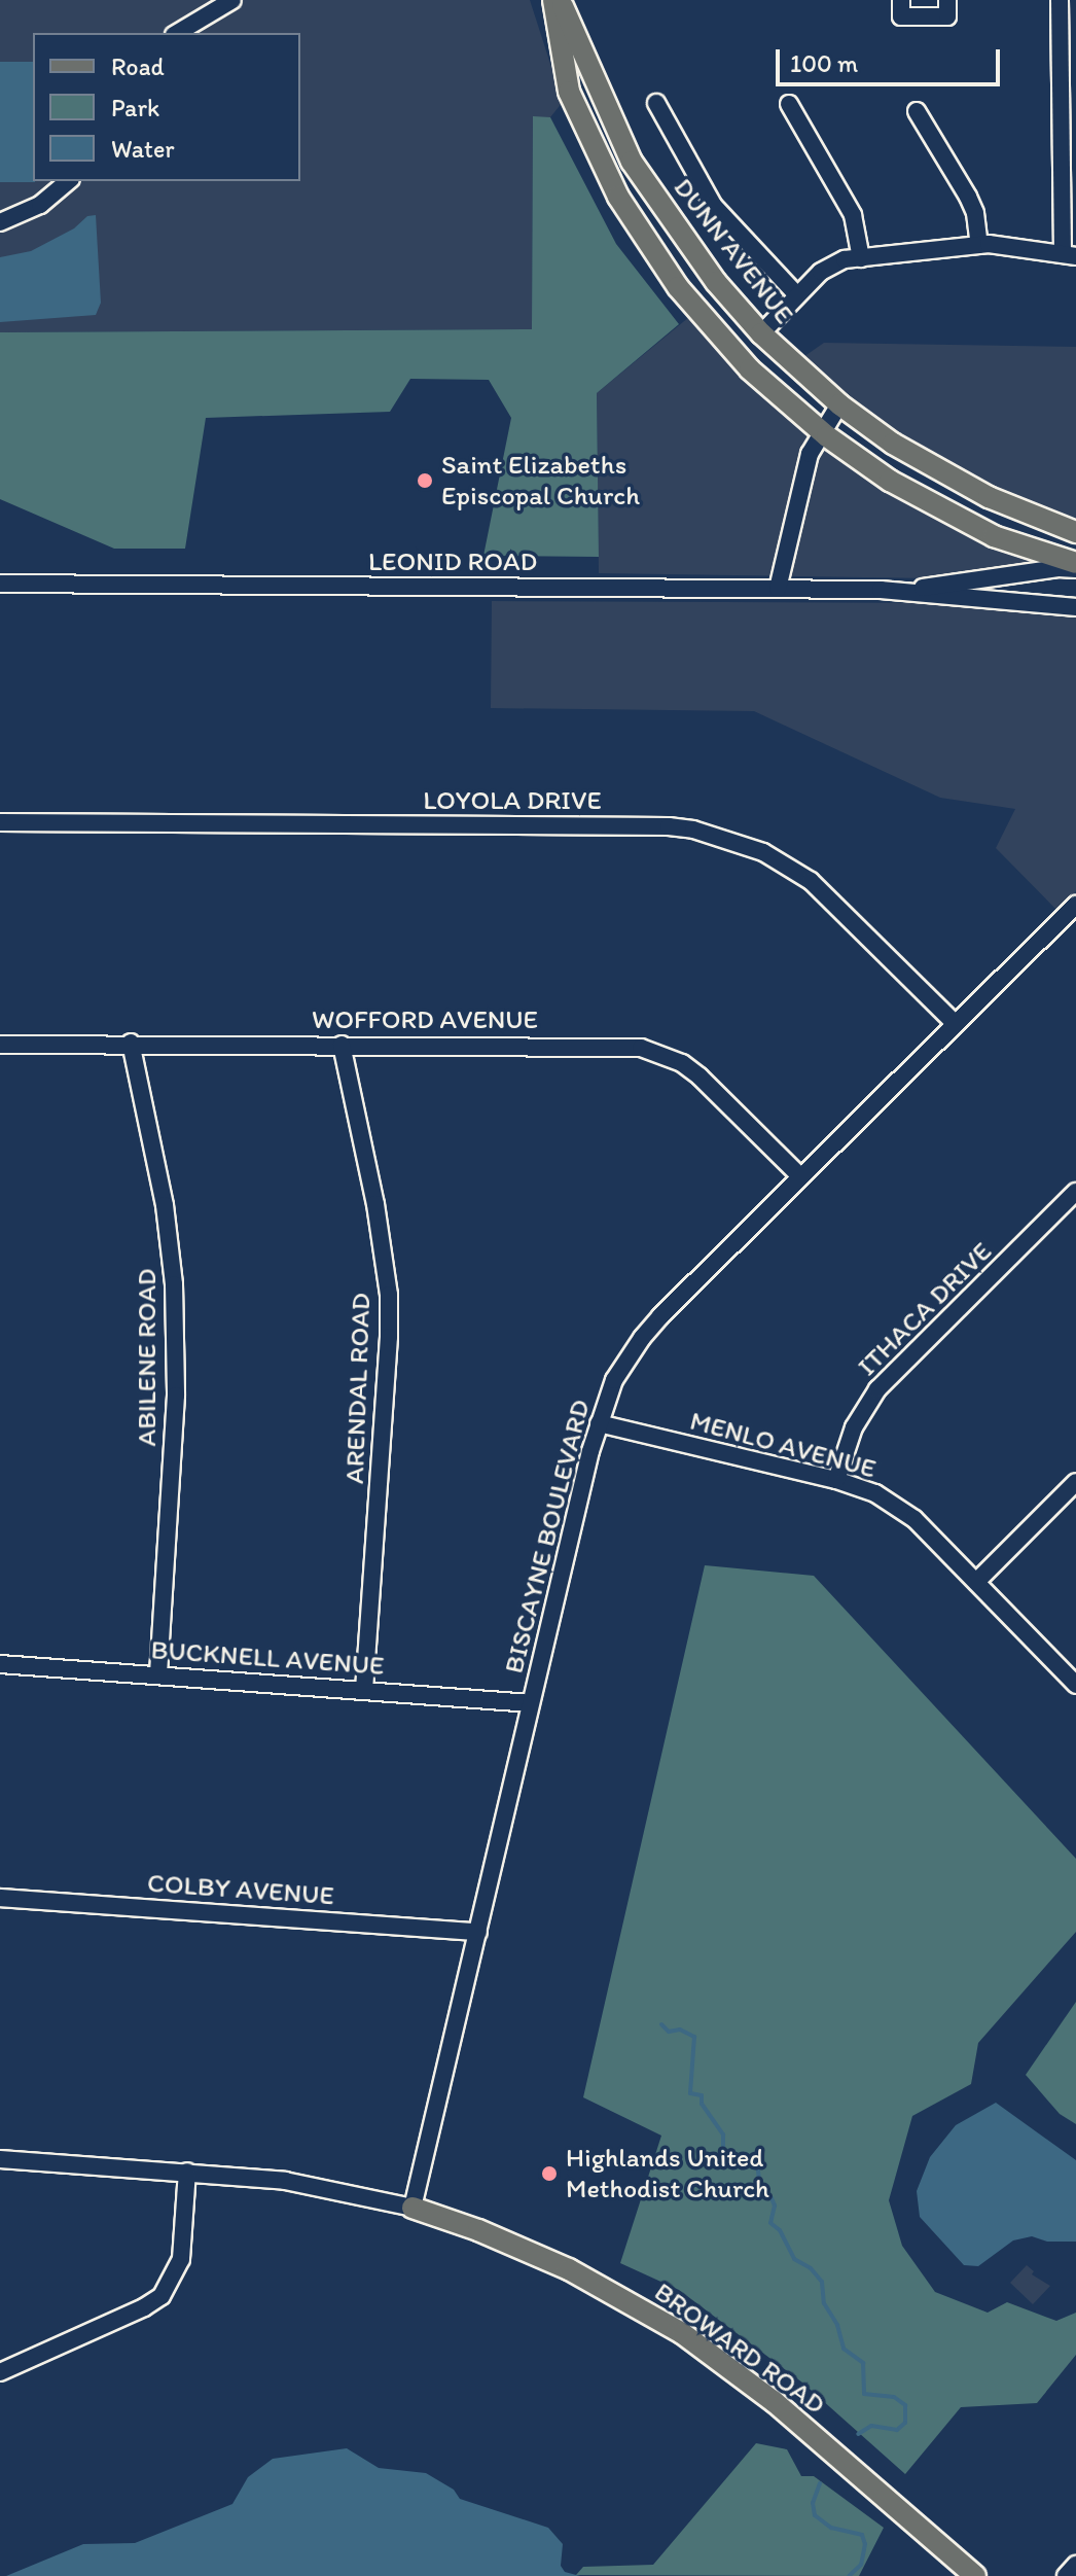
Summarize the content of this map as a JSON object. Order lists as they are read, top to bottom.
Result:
{
  "streets": {
    "main road": ["DUNN AVENUE", "BROWARD ROAD"],
    "street": [
      "LEONID ROAD",
      "LOYOLA DRIVE",
      "WOFFORD AVENUE",
      "ITHACA DRIVE",
      "ABILENE ROAD",
      "ARENDAL ROAD",
      "MENLO AVENUE",
      "BISCAYNE BOULEVARD",
      "BUCKNELL AVENUE",
      "COLBY AVENUE"
    ]
  },
  "crossings": [
    ["LOYOLA DRIVE", "BISCAYNE BOULEVARD"],
    ["WOFFORD AVENUE", "ABILENE ROAD"],
    ["WOFFORD AVENUE", "ARENDAL ROAD"],
    ["WOFFORD AVENUE", "BISCAYNE BOULEVARD"],
    ["ITHACA DRIVE", "MENLO AVENUE"],
    ["ABILENE ROAD", "BUCKNELL AVENUE"],
    ["ARENDAL ROAD", "BUCKNELL AVENUE"],
    ["MENLO AVENUE", "BISCAYNE BOULEVARD"],
    ["BISCAYNE BOULEVARD", "BUCKNELL AVENUE"],
    ["BISCAYNE BOULEVARD", "COLBY AVENUE"],
    ["BISCAYNE BOULEVARD", "BROWARD ROAD"]
  ],
  "places": ["Saint Elizabeths Episcopal Church", "Highlands United Methodist Church"],
  "legend": ["Road", "Park", "Water"],
  "scale_bar": "100 m"
}
